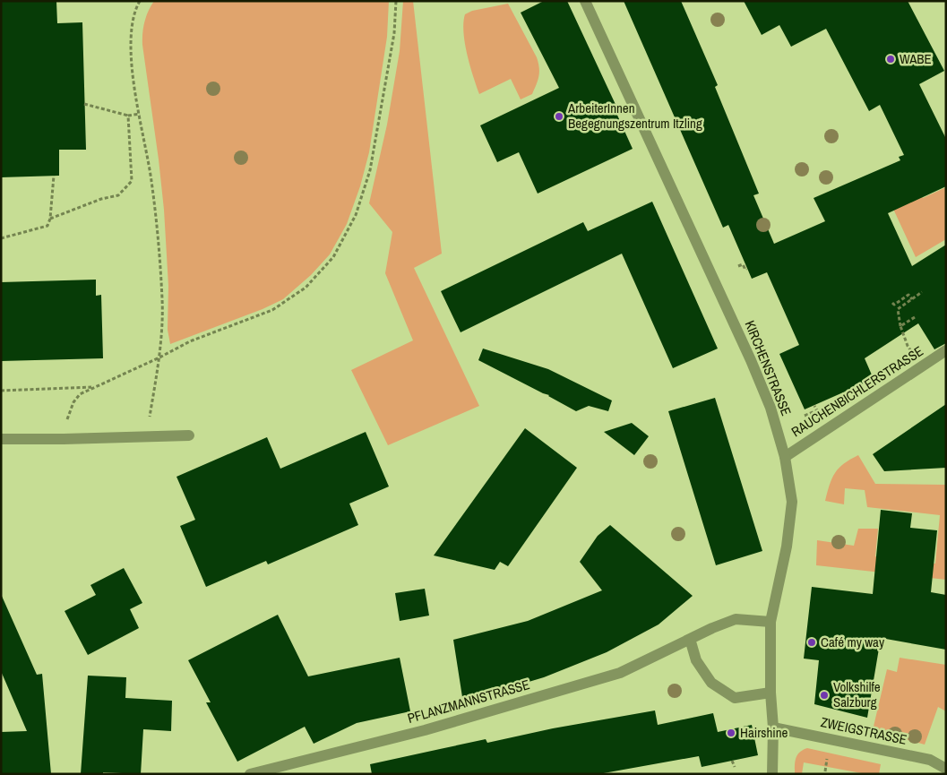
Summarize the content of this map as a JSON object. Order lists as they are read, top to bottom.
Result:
{
  "streets": {
    "street": [
      "KIRCHENSTRASSE",
      "RAUCHENBICHLERSTRASSE",
      "PFLANZMANNSTRASSE",
      "ZWEIGSTRASSE"
    ]
  },
  "crossings": [
    ["KIRCHENSTRASSE", "RAUCHENBICHLERSTRASSE"],
    ["KIRCHENSTRASSE", "PFLANZMANNSTRASSE"],
    ["KIRCHENSTRASSE", "ZWEIGSTRASSE"]
  ],
  "places": [
    "WABE",
    "ArbeiterInnen Begegnungszentrum Itzling",
    "Café my way",
    "Volkshilfe Salzburg",
    "Hairshine"
  ]
}
